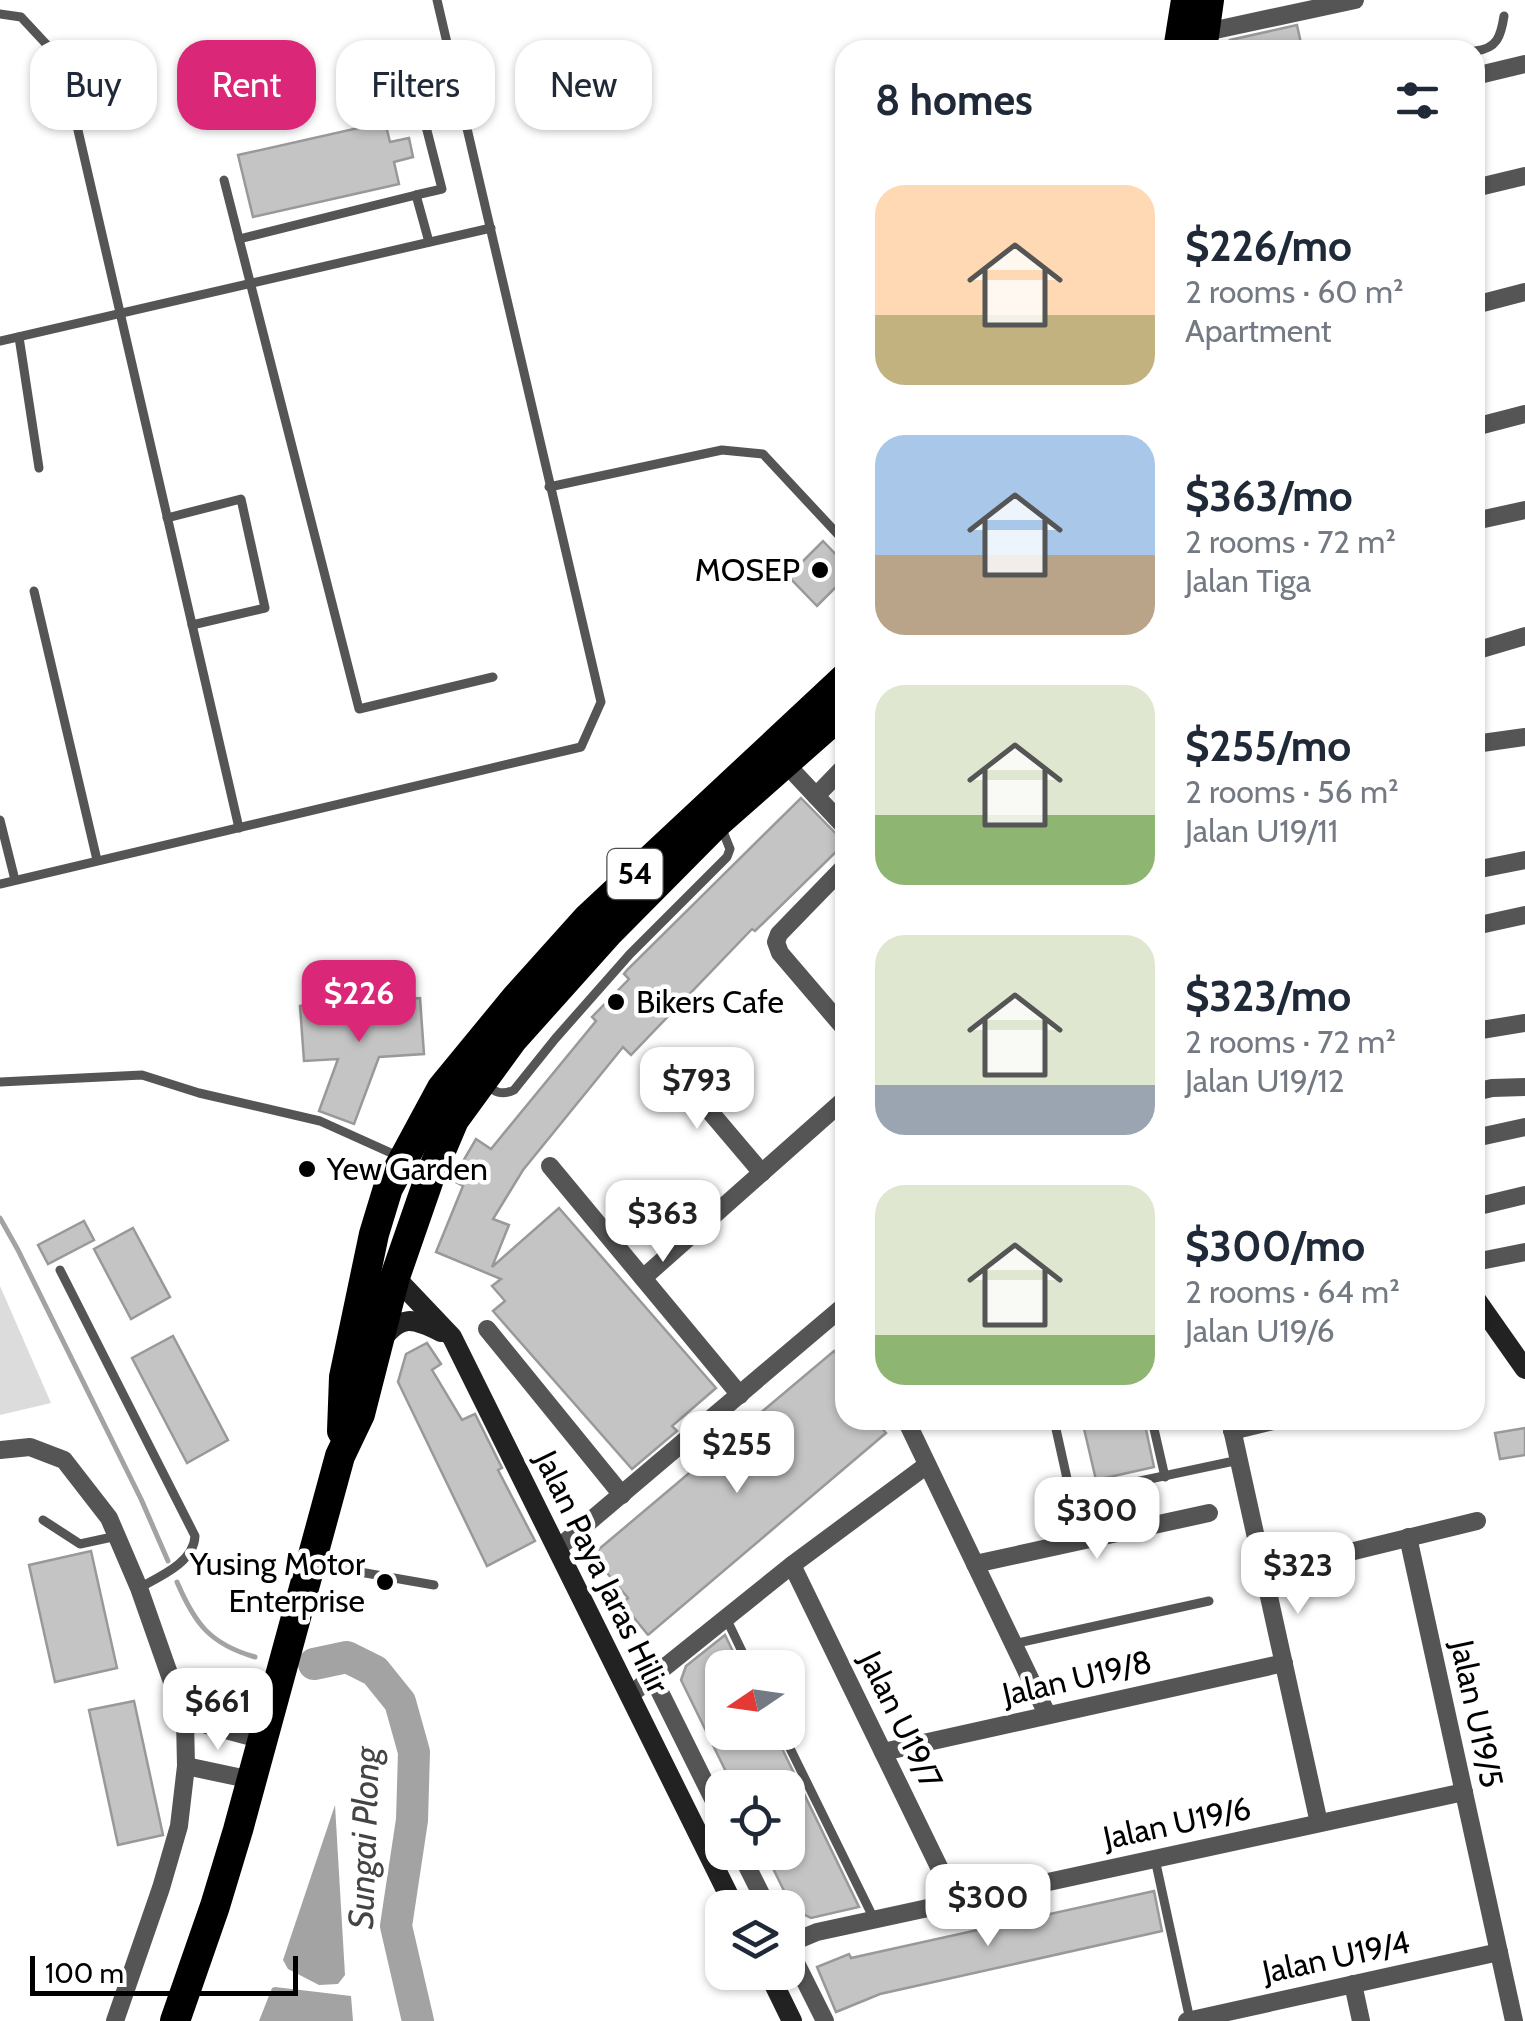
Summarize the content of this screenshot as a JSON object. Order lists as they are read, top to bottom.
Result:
{
  "streets": {
    "highway": ["54"],
    "street": [
      "Jalan Paya Jaras Hilir",
      "Jalan U19/8",
      "Jalan U19/5",
      "Jalan U19/7",
      "Jalan U19/6",
      "Jalan U19/4"
    ]
  },
  "crossings": [
    ["54", "Jalan Paya Jaras Hilir"],
    ["Jalan U19/8", "Jalan U19/7"],
    ["Jalan U19/5", "Jalan U19/6"],
    ["Jalan U19/5", "Jalan U19/4"],
    ["Jalan U19/7", "Jalan U19/6"]
  ],
  "water": ["Sungai Plong"],
  "places": [
    "MOSEP",
    "Bikers Cafe",
    "Yew Garden",
    "Yusing Motor Enterprise"
  ],
  "scale_bar": "100 m",
  "north": "left",
  "page": {
    "chip": [
      "Buy",
      "Rent",
      "Filters",
      "New"
    ],
    "heading": "8 homes",
    "list": [
      {
        "name": "$226/mo",
        "note": "2 rooms · 60 m² · Apartment"
      },
      {
        "name": "$363/mo",
        "note": "2 rooms · 72 m² · Jalan Tiga"
      },
      {
        "name": "$255/mo",
        "note": "2 rooms · 56 m² · Jalan U19/11"
      },
      {
        "name": "$323/mo",
        "note": "2 rooms · 72 m² · Jalan U19/12"
      },
      {
        "name": "$300/mo",
        "note": "2 rooms · 64 m² · Jalan U19/6"
      }
    ],
    "price": [
      "$226",
      "$793",
      "$363",
      "$255",
      "$300",
      "$323",
      "$661",
      "$300"
    ],
    "scale": "100 m"
  }
}
